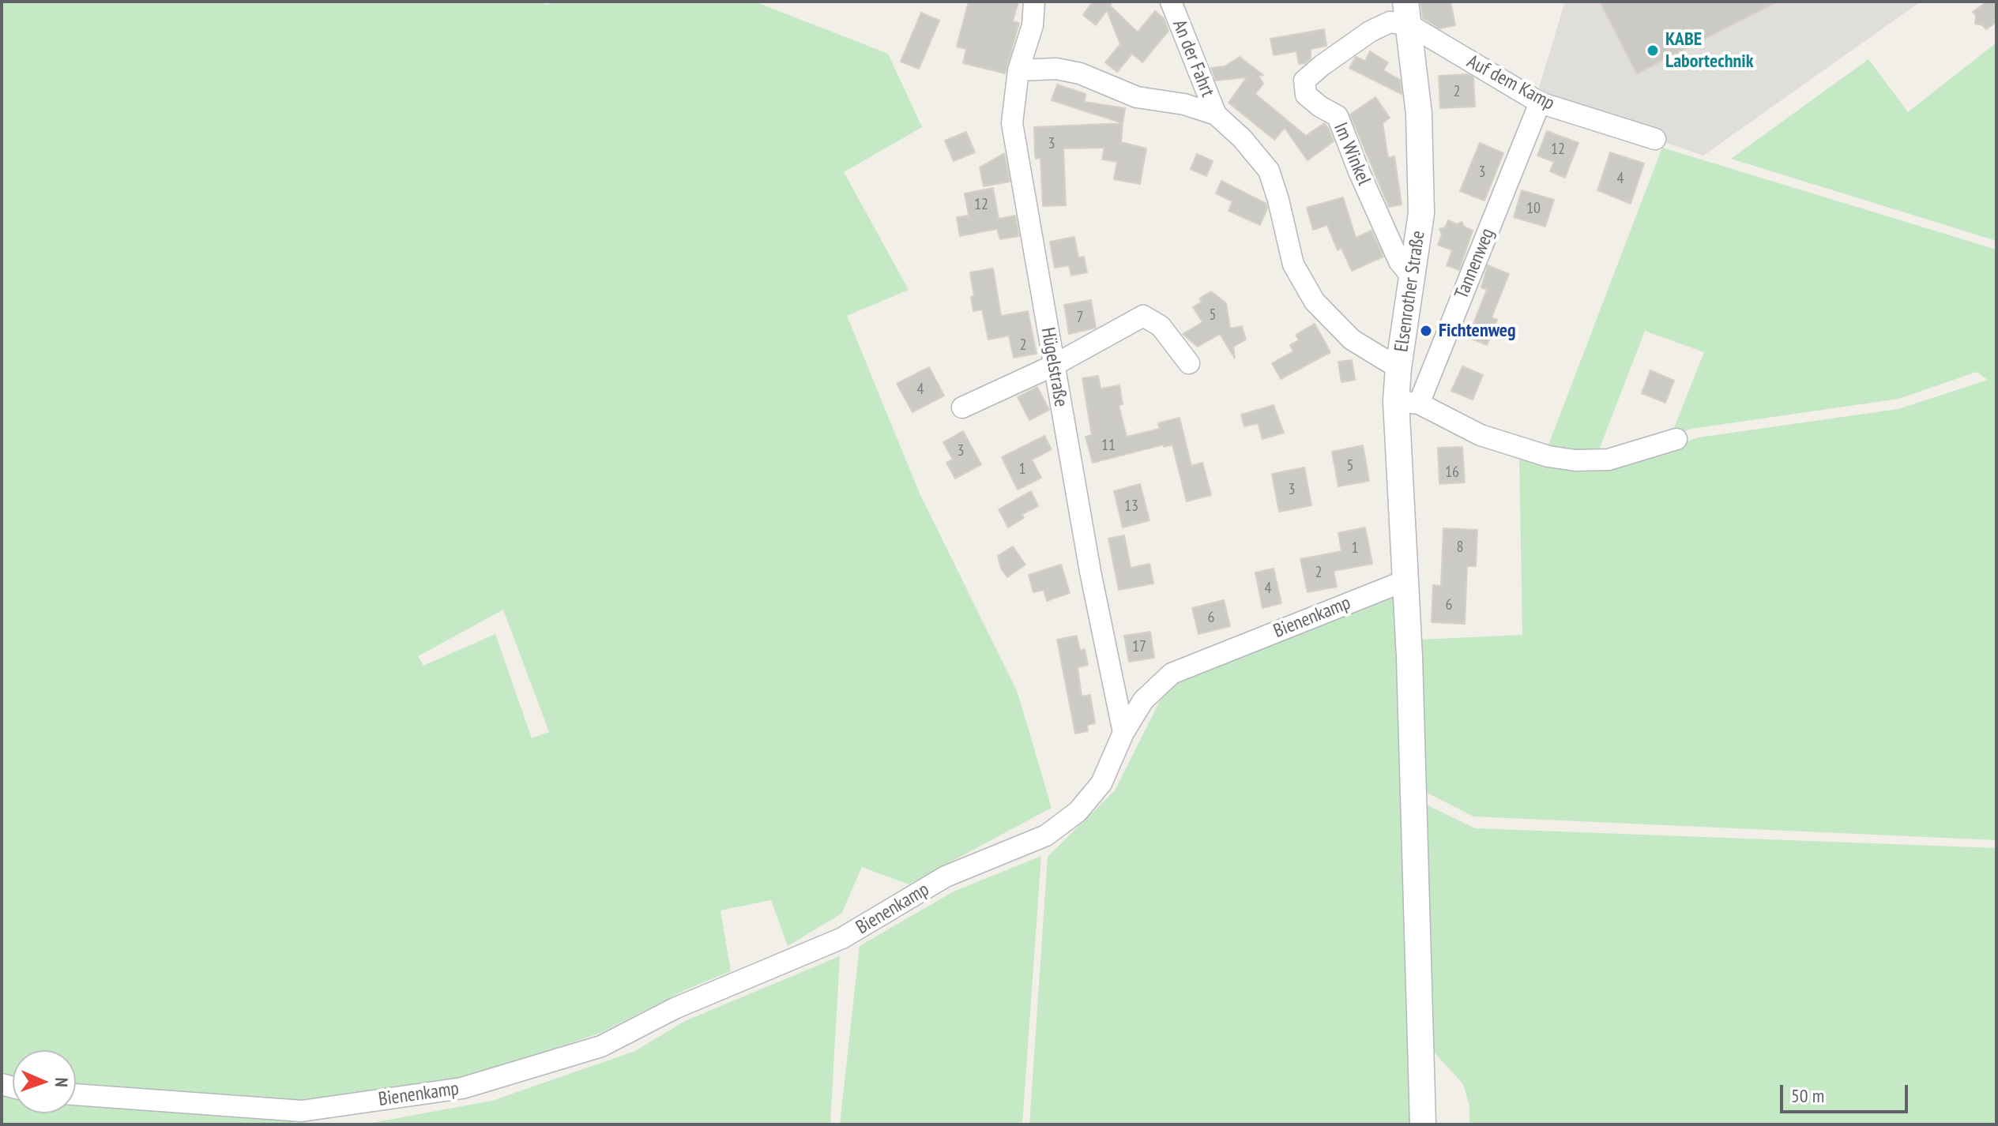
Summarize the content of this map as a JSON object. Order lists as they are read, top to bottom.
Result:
{
  "streets": {
    "street": [
      "An der Fahrt",
      "Auf dem Kamp",
      "Im Winkel",
      "Tannenweg",
      "Elsenrother Straße",
      "Hügelstraße",
      "Bienenkamp"
    ]
  },
  "crossings": [
    ["Auf dem Kamp", "Im Winkel"],
    ["Auf dem Kamp", "Tannenweg"],
    ["Auf dem Kamp", "Elsenrother Straße"],
    ["Im Winkel", "Elsenrother Straße"],
    ["Tannenweg", "Elsenrother Straße"],
    ["Elsenrother Straße", "Bienenkamp"],
    ["Hügelstraße", "Bienenkamp"]
  ],
  "places": ["KABE Labortechnik", "Fichtenweg"],
  "house_numbers": [
    "2",
    "3",
    "12",
    "3",
    "4",
    "12",
    "10",
    "5",
    "7",
    "2",
    "4",
    "11",
    "3",
    "5",
    "1",
    "16",
    "3",
    "13",
    "8",
    "1",
    "2",
    "4",
    "6",
    "6",
    "17"
  ],
  "scale_bar": "50 m",
  "north": "right"
}
